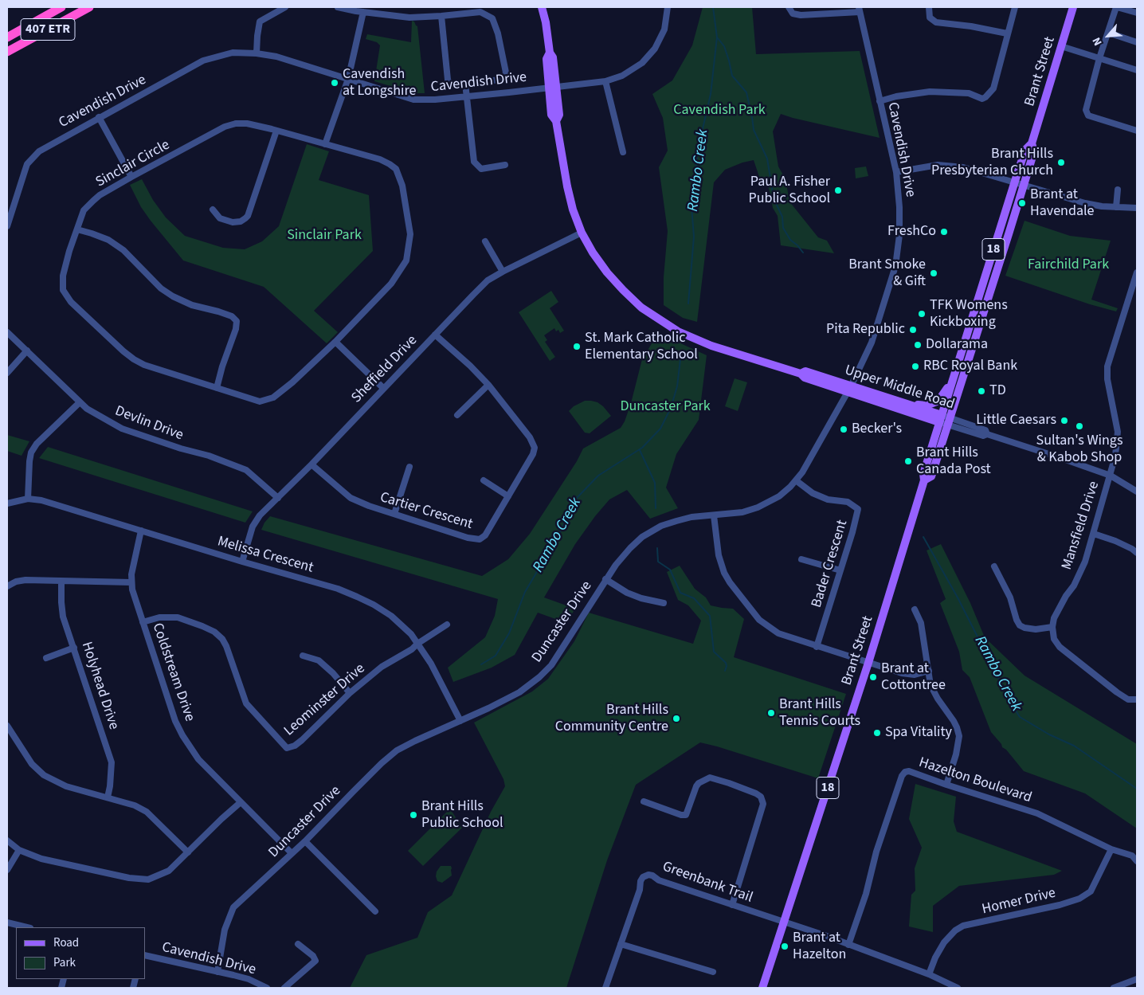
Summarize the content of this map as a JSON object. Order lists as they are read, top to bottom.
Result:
{
  "streets": {
    "highway": ["407 ETR"],
    "main road": ["Brant Street", "18", "Upper Middle Road"],
    "street": [
      "Cavendish Drive",
      "Sinclair Circle",
      "Sheffield Drive",
      "Devlin Drive",
      "Cartier Crescent",
      "Mansfield Drive",
      "Melissa Crescent",
      "Bader Crescent",
      "Duncaster Drive",
      "Coldstream Drive",
      "Holyhead Drive",
      "Leominster Drive",
      "Hazelton Boulevard",
      "Greenbank Trail",
      "Homer Drive"
    ]
  },
  "crossings": [
    ["Brant Street", "Upper Middle Road"],
    ["Brant Street", "Greenbank Trail"],
    ["Cavendish Drive", "Upper Middle Road"],
    ["Cavendish Drive", "Duncaster Drive"],
    ["Sheffield Drive", "Upper Middle Road"],
    ["Sheffield Drive", "Devlin Drive"],
    ["Sheffield Drive", "Cartier Crescent"],
    ["Sheffield Drive", "Melissa Crescent"],
    ["Upper Middle Road", "Mansfield Drive"],
    ["Upper Middle Road", "Duncaster Drive"],
    ["Melissa Crescent", "Duncaster Drive"],
    ["Melissa Crescent", "Coldstream Drive"],
    ["Melissa Crescent", "Leominster Drive"],
    ["Bader Crescent", "Duncaster Drive"],
    ["Duncaster Drive", "Coldstream Drive"],
    ["Coldstream Drive", "Leominster Drive"],
    ["Hazelton Boulevard", "Homer Drive"]
  ],
  "water": ["Rambo Creek"],
  "parks": [
    "Cavendish Park",
    "Sinclair Park",
    "Fairchild Park",
    "Duncaster Park"
  ],
  "places": [
    "Cavendish at Longshire",
    "Brant Hills Presbyterian Church",
    "Paul A. Fisher Public School",
    "Brant at Havendale",
    "FreshCo",
    "Brant Smoke & Gift",
    "TFK Womens Kickboxing",
    "Pita Republic",
    "Dollarama",
    "St. Mark Catholic Elementary School",
    "RBC Royal Bank",
    "TD",
    "Little Caesars",
    "Sultan's Wings & Kabob Shop",
    "Becker's",
    "Brant Hills Canada Post",
    "Brant at Cottontree",
    "Brant Hills Tennis Courts",
    "Brant Hills Community Centre",
    "Spa Vitality",
    "Brant Hills Public School",
    "Brant at Hazelton"
  ],
  "legend": ["Road", "Park"],
  "north": "bottom left"
}
